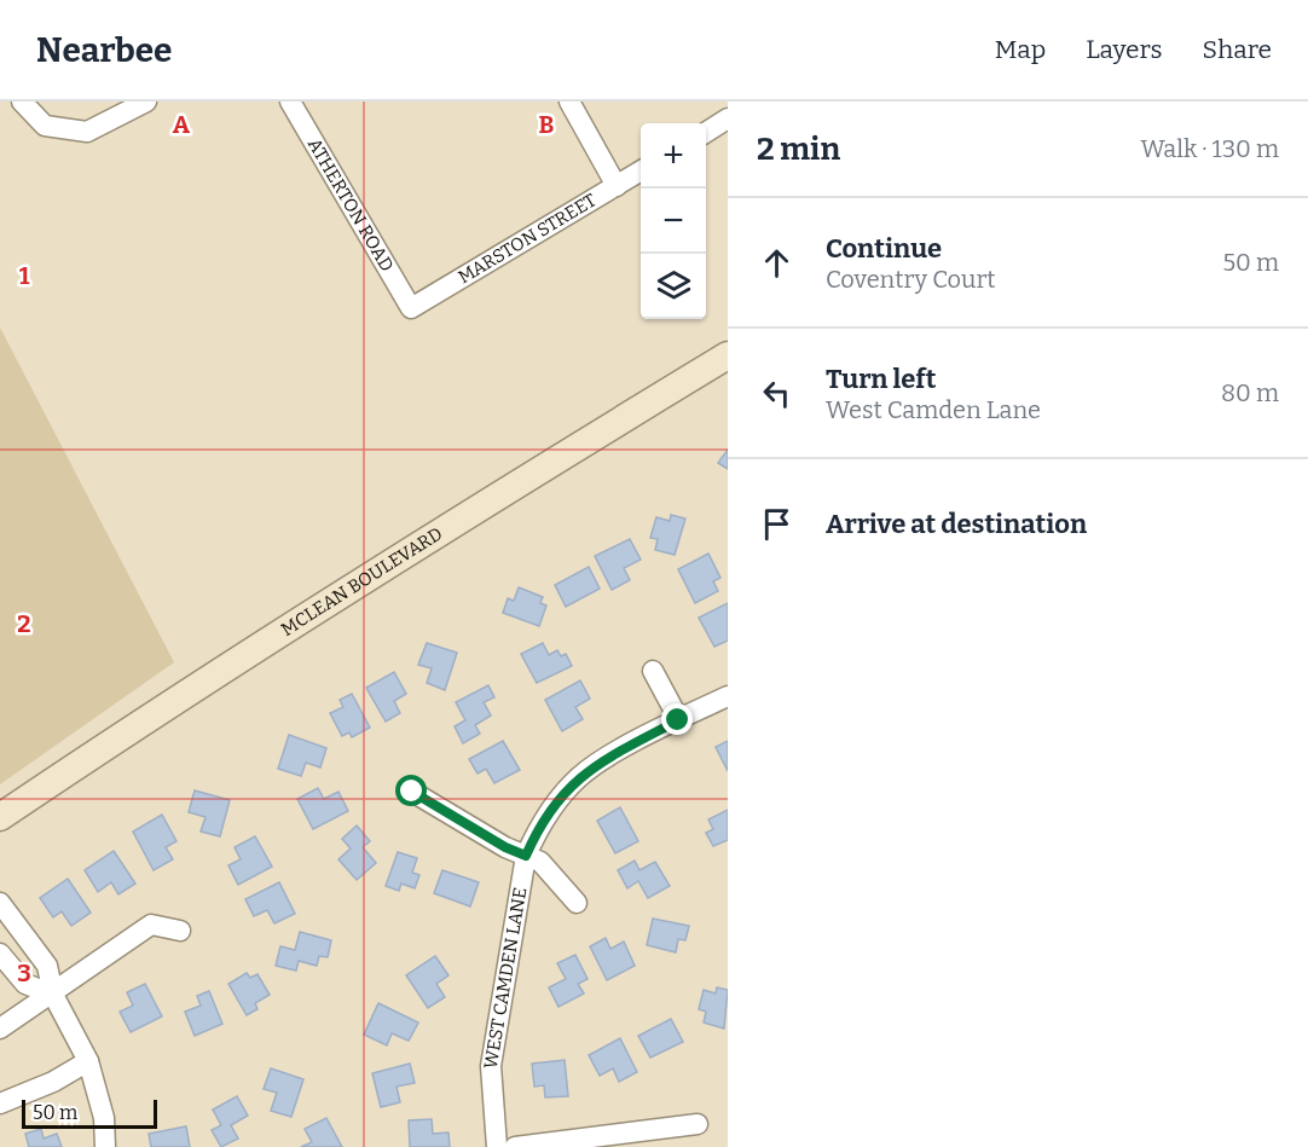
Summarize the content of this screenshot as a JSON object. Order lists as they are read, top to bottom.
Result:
{
  "streets": {
    "main road": ["MCLEAN BOULEVARD"],
    "street": ["ATHERTON ROAD", "MARSTON STREET", "WEST CAMDEN LANE"]
  },
  "crossings": [
    ["ATHERTON ROAD", "MARSTON STREET"]
  ],
  "scale_bar": "50 m",
  "page": {
    "header": "Nearbee",
    "nav": ["Map", "Layers", "Share"],
    "heading": ["2 min", "Walk · 130 m"],
    "map_buttons": ["+", "−"],
    "list": [
      ["Continue", "Coventry Court", "50 m"],
      ["Turn left", "West Camden Lane", "80 m"],
      "Arrive at destination"
    ],
    "scale": "50 m"
  },
  "grid": {
    "columns": ["A", "B"],
    "rows": ["1", "2", "3"]
  }
}
